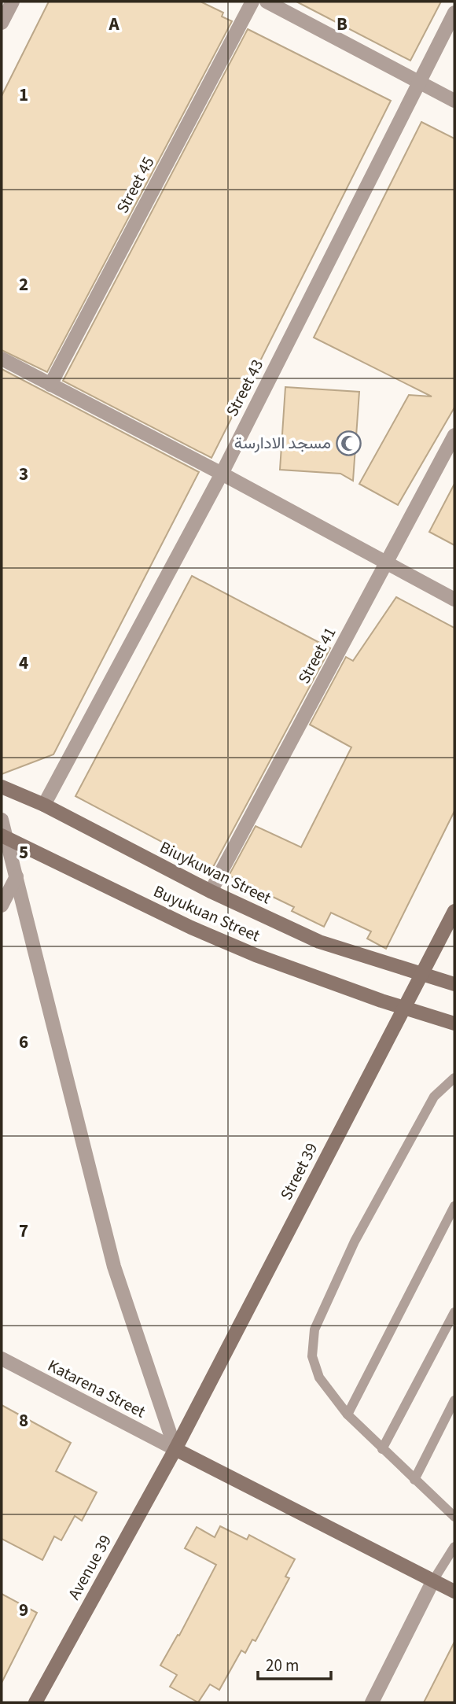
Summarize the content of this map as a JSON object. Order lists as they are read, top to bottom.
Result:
{
  "streets": {
    "street": [
      "Street 45",
      "Street 43",
      "Street 41",
      "Biuykuwan Street",
      "Buyukuan Street",
      "Street 39",
      "Katarena Street",
      "Avenue 39"
    ]
  },
  "crossings": [
    ["Street 43", "Biuykuwan Street"],
    ["Street 41", "Biuykuwan Street"],
    ["Biuykuwan Street", "Street 39"],
    ["Buyukuan Street", "Street 39"],
    ["Street 39", "Katarena Street"],
    ["Street 39", "Avenue 39"],
    ["Katarena Street", "Avenue 39"]
  ],
  "places": {
    "mosque": ["مسجد الادارسة"]
  },
  "scale_bar": "20 m",
  "grid": {
    "columns": ["A", "B"],
    "rows": [
      "1",
      "2",
      "3",
      "4",
      "5",
      "6",
      "7",
      "8",
      "9"
    ]
  }
}
